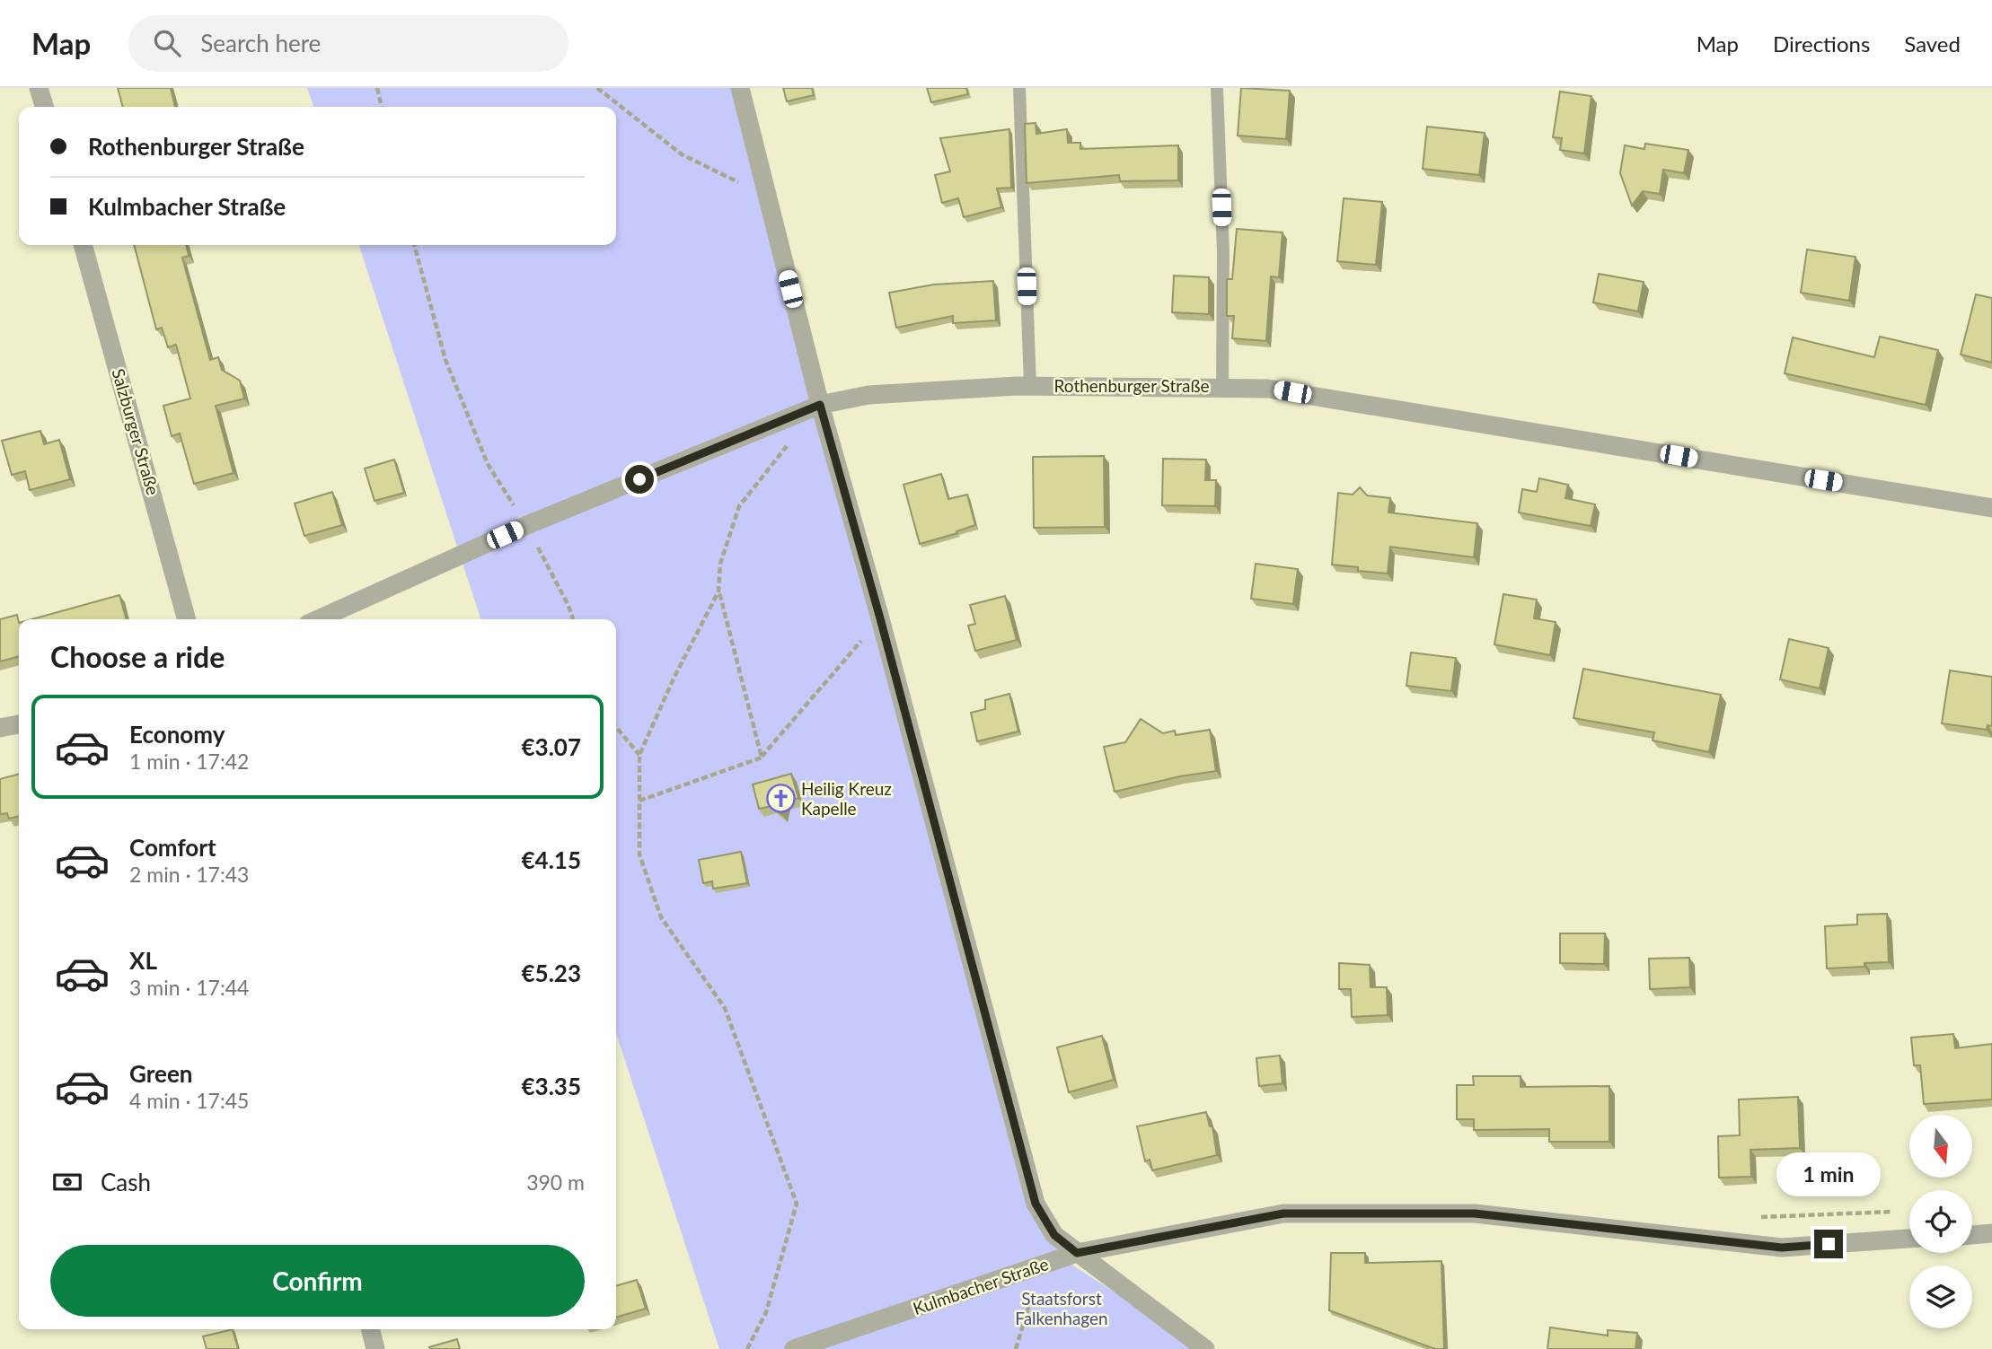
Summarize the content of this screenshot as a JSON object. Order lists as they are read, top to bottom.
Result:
{
  "streets": {
    "street": ["Rothenburger Straße", "Salzburger Straße", "Kulmbacher Straße"]
  },
  "parks": ["Staatsforst Falkenhagen"],
  "places": {
    "church": ["Heilig Kreuz Kapelle"]
  },
  "north": "bottom",
  "page": {
    "header": "Map",
    "search": "Search here",
    "nav": ["Map", "Directions", "Saved"],
    "banner": ["Rothenburger Straße", "Kulmbacher Straße"],
    "heading": "Choose a ride",
    "list": [
      {
        "name": "Economy",
        "note": "1 min · 17:42",
        "value": "€3.07"
      },
      {
        "name": "Comfort",
        "note": "2 min · 17:43",
        "value": "€4.15"
      },
      {
        "name": "XL",
        "note": "3 min · 17:44",
        "value": "€5.23"
      },
      {
        "name": "Green",
        "note": "4 min · 17:45",
        "value": "€3.35"
      }
    ],
    "pay": ["Cash", "390 m"],
    "bubble": "1 min",
    "buttons": "Confirm"
  }
}
